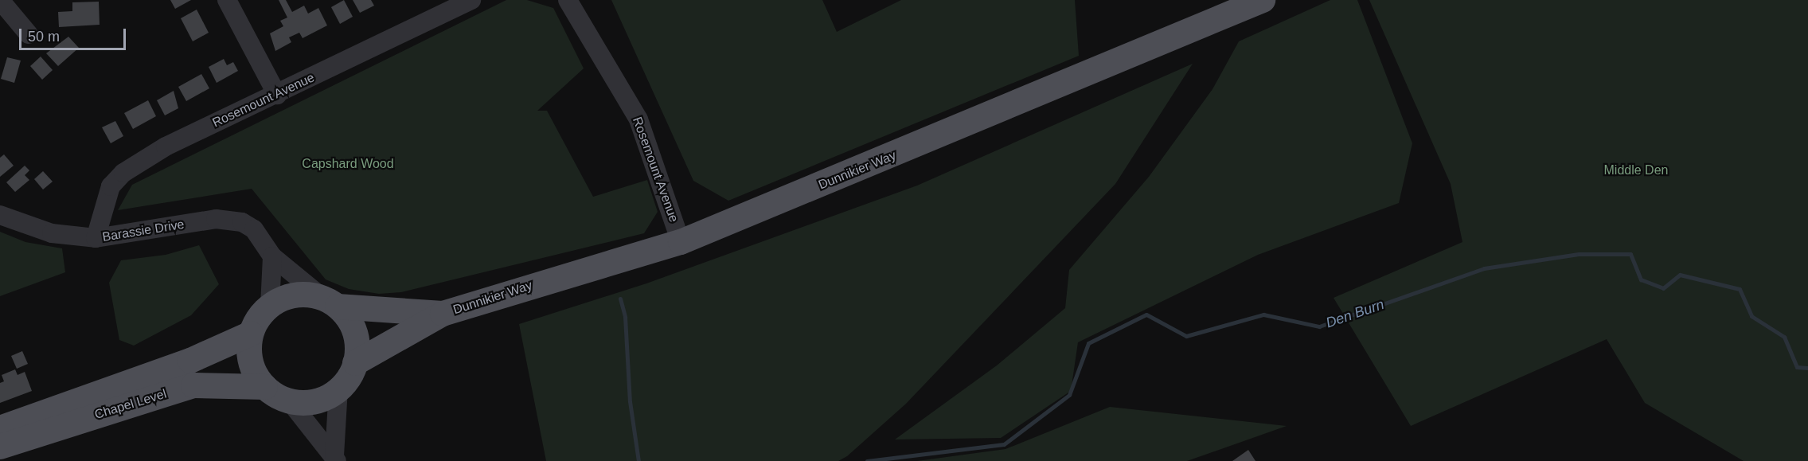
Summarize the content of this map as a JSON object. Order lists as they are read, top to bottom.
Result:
{
  "streets": {
    "main road": ["Dunnikier Way", "Chapel Level"],
    "street": ["Rosemount Avenue", "Barassie Drive"]
  },
  "crossings": [
    ["Rosemount Avenue", "Dunnikier Way"],
    ["Rosemount Avenue", "Barassie Drive"],
    ["Dunnikier Way", "Barassie Drive"],
    ["Dunnikier Way", "Chapel Level"],
    ["Barassie Drive", "Chapel Level"]
  ],
  "water": ["Den Burn"],
  "parks": ["Capshard Wood", "Middle Den"],
  "scale_bar": "50 m"
}
